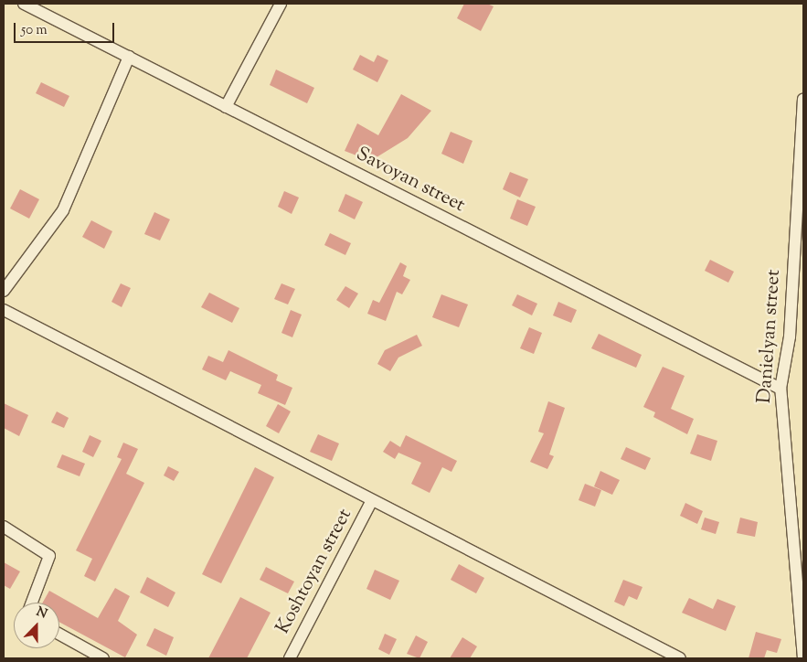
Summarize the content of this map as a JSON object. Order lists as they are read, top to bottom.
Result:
{
  "streets": {
    "street": ["Savoyan street", "Danielyan street", "Koshtoyan street"]
  },
  "crossings": [
    ["Savoyan street", "Danielyan street"]
  ],
  "scale_bar": "50 m",
  "north": "top"
}
